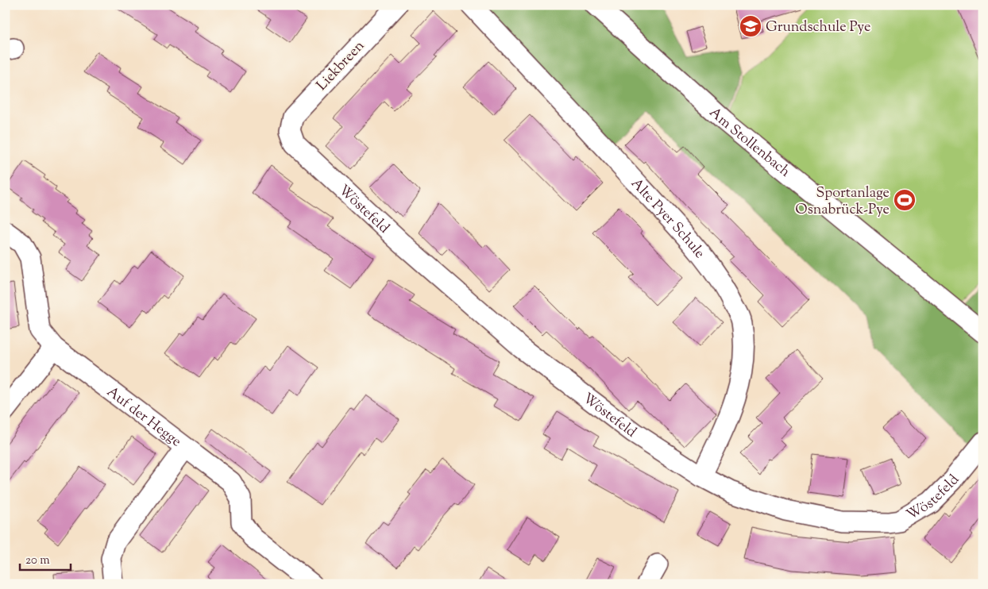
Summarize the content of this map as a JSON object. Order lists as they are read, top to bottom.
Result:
{
  "streets": {
    "street": [
      "Liekbreen",
      "Am Stollenbach",
      "Wöstefeld",
      "Alte Pyer Schule",
      "Auf der Hegge"
    ]
  },
  "crossings": [
    ["Liekbreen", "Wöstefeld"],
    ["Wöstefeld", "Alte Pyer Schule"]
  ],
  "places": {
    "school or university": ["Grundschule Pye"],
    "sports": ["Sportanlage Osnabrück-Pye"]
  },
  "scale_bar": "20 m"
}
